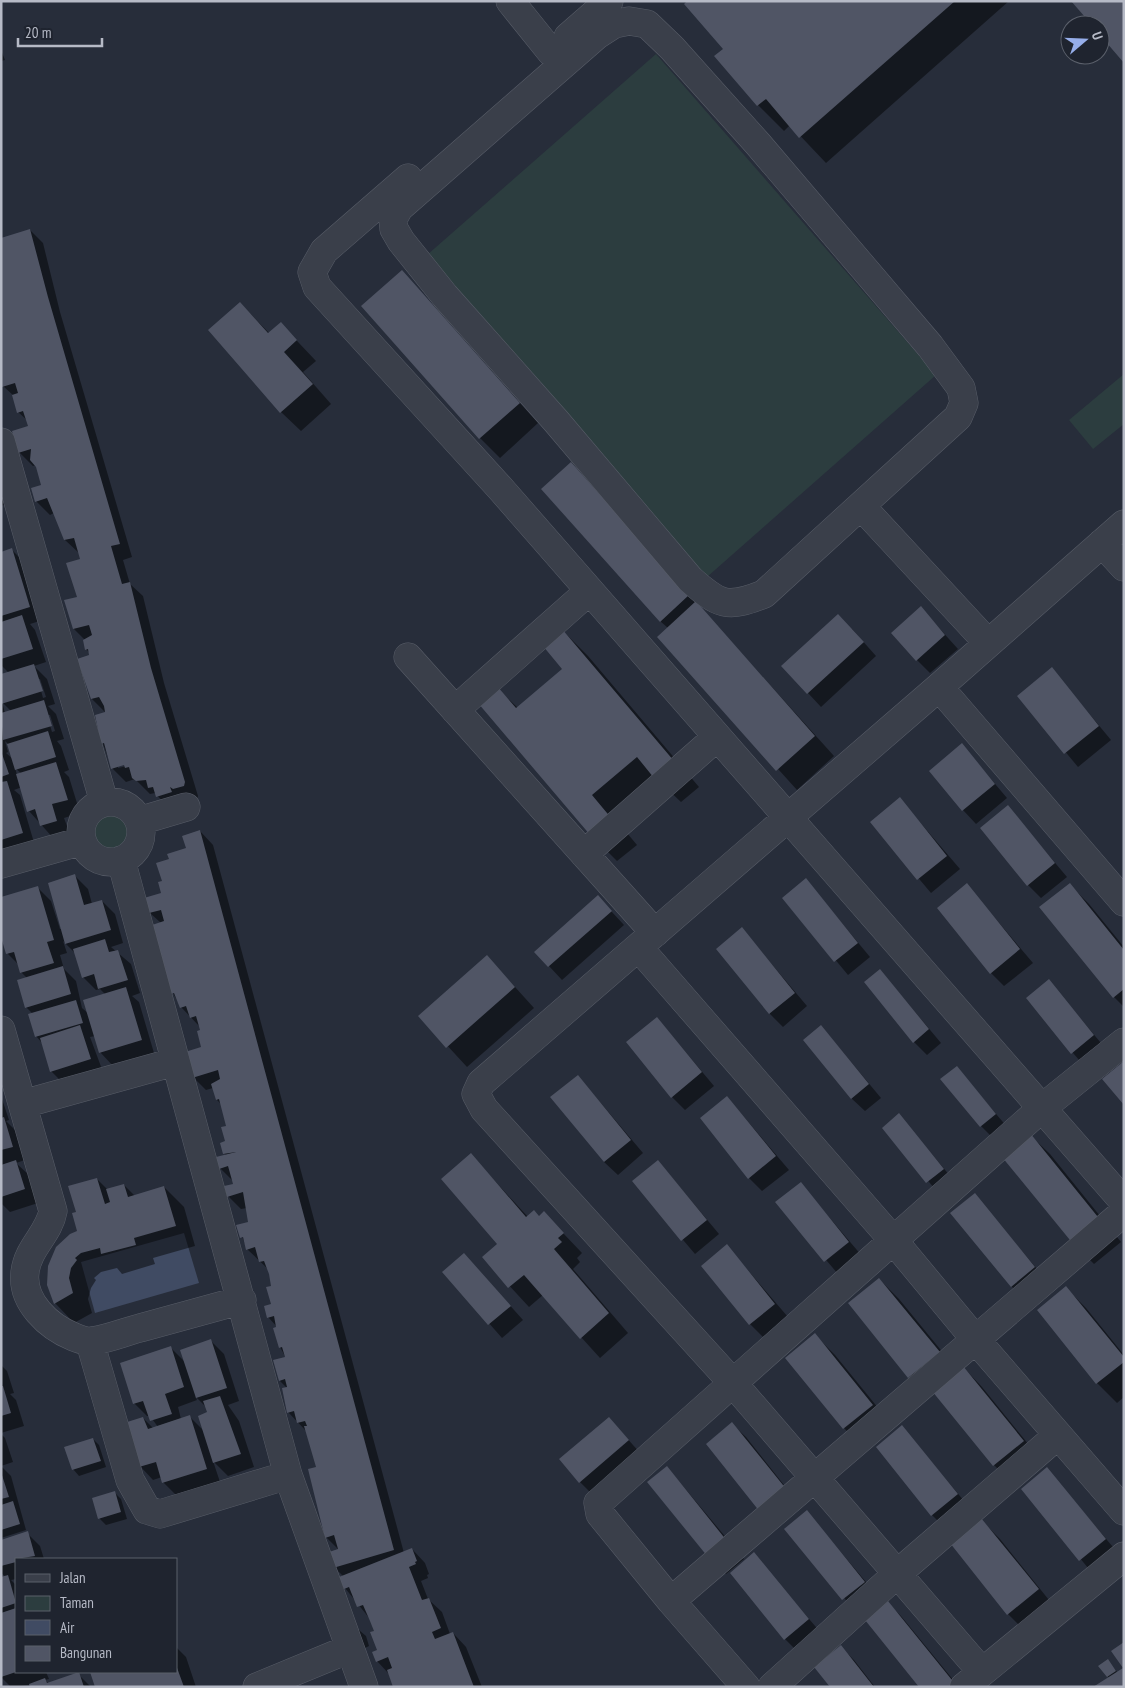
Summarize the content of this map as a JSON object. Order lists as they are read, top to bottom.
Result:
{
  "legend": [
    "Jalan",
    "Taman",
    "Air",
    "Bangunan"
  ],
  "scale_bar": "20 m",
  "north": "right"
}
